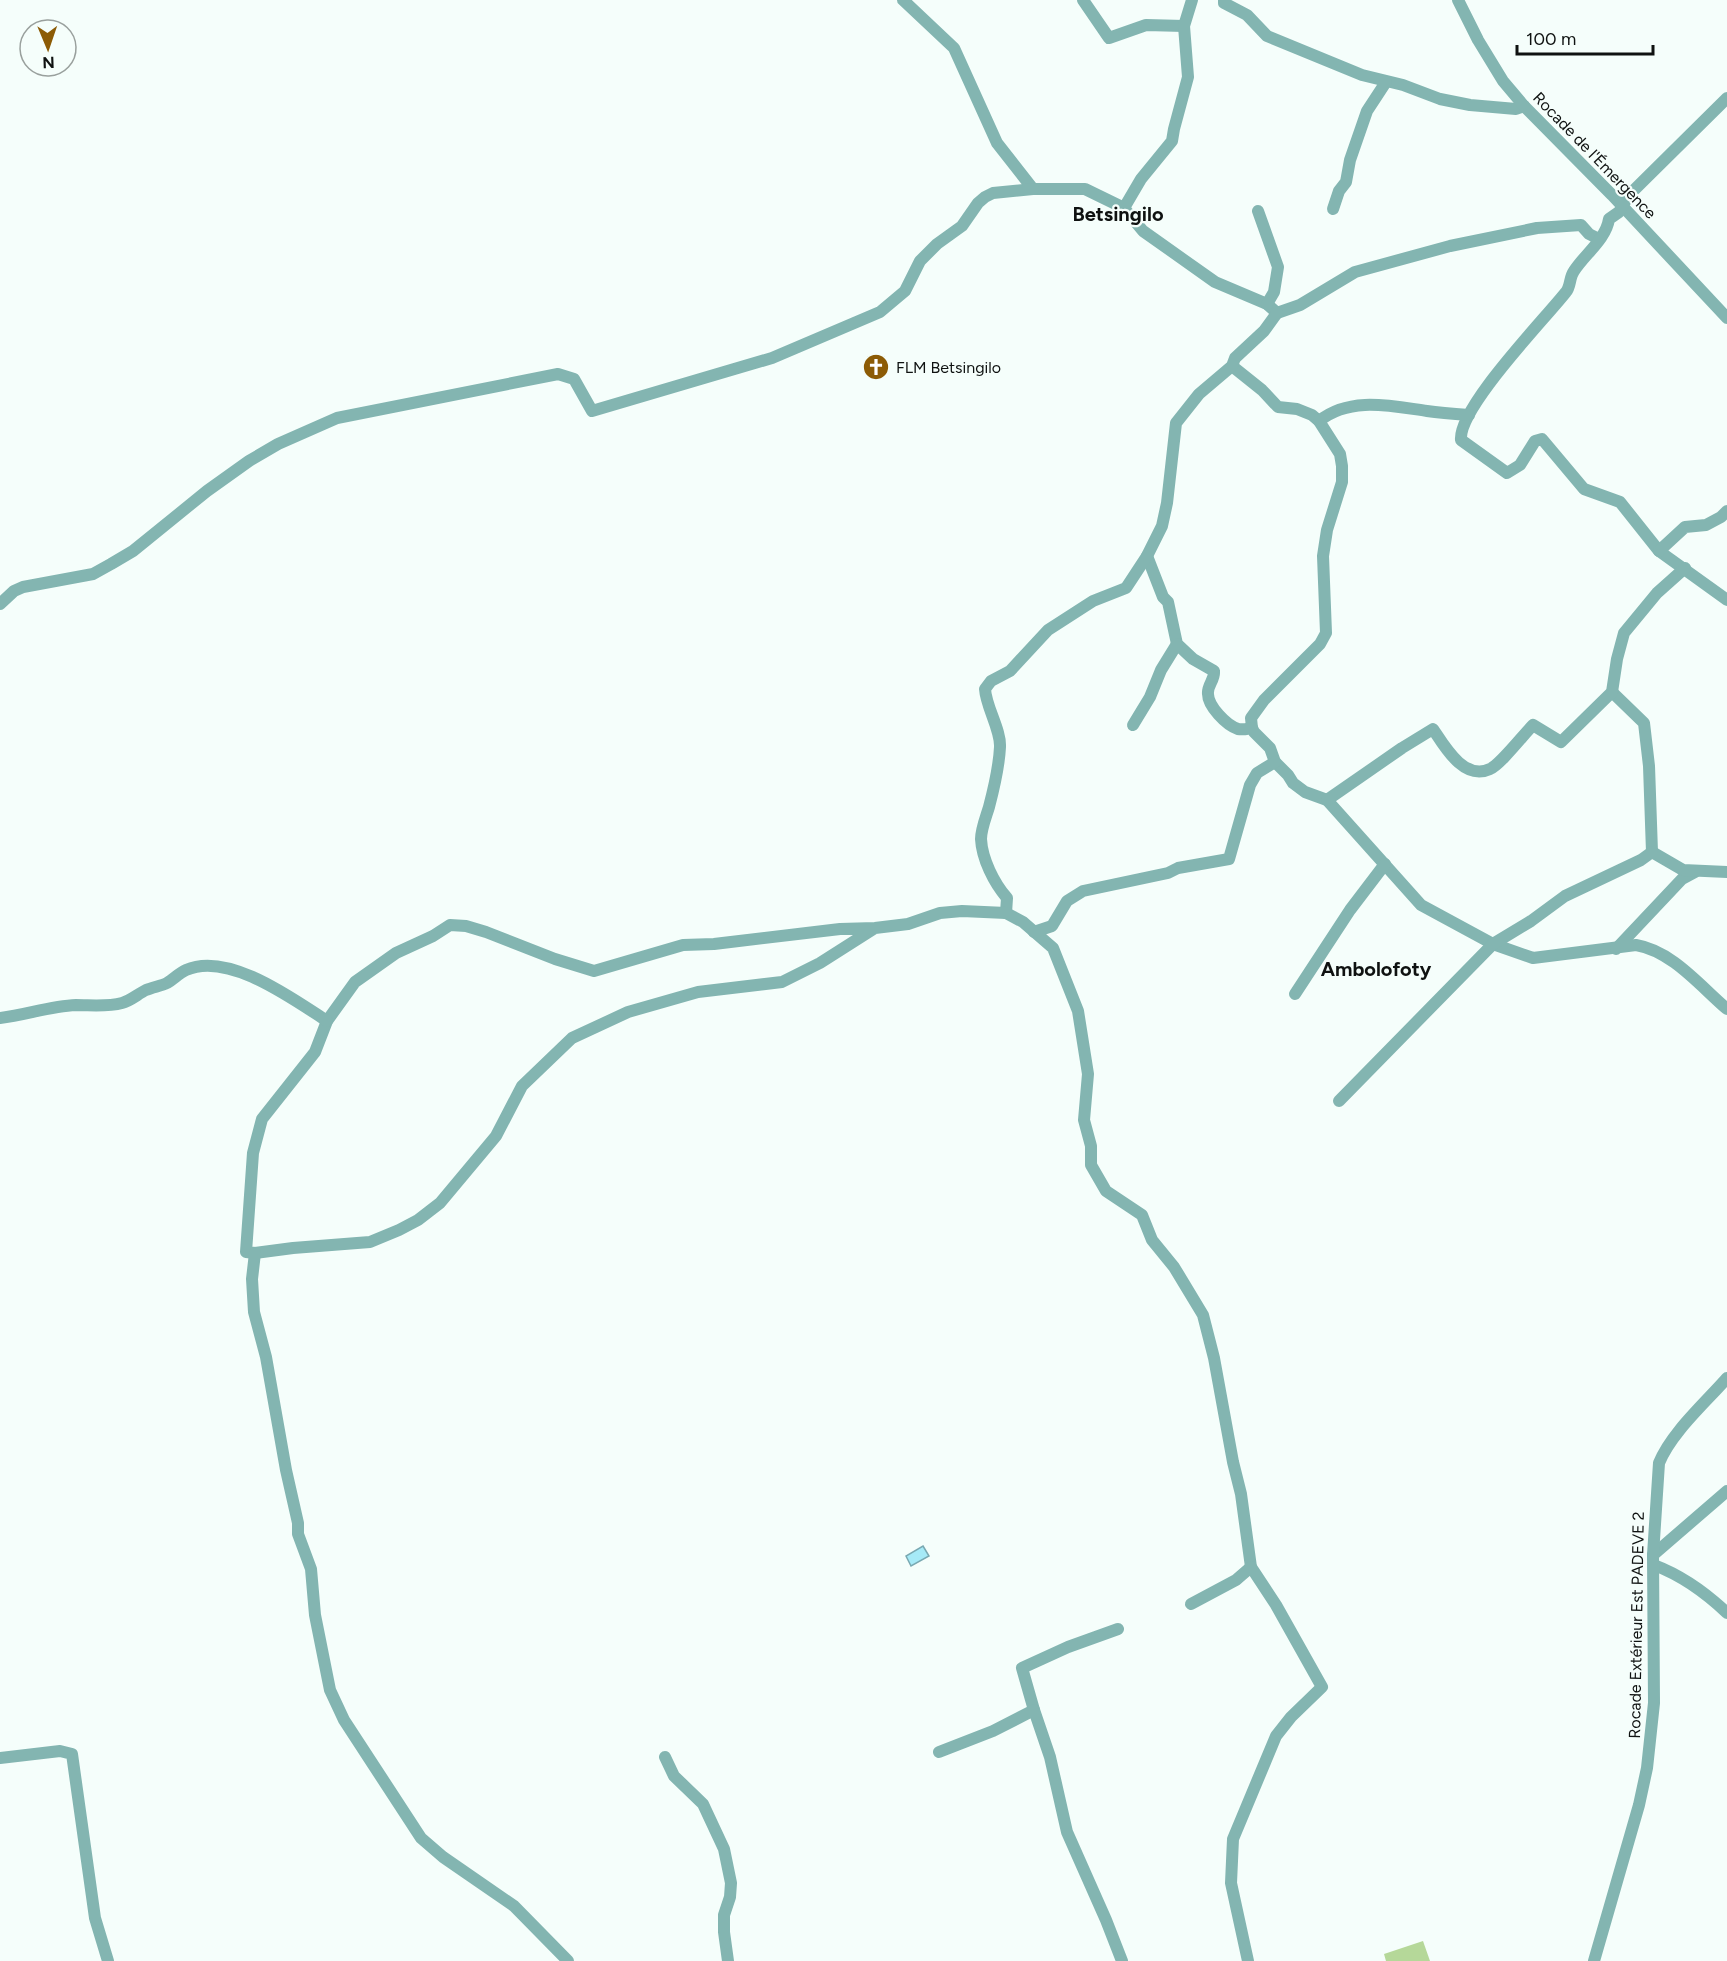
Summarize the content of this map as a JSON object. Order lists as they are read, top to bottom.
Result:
{
  "streets": {
    "street": ["Rocade de l'Émergence", "Rocade Extérieur Est PADEVE 2"]
  },
  "districts": ["Betsingilo", "Ambolofoty"],
  "places": {
    "church": ["FLM Betsingilo"]
  },
  "scale_bar": "100 m",
  "north": "bottom"
}
